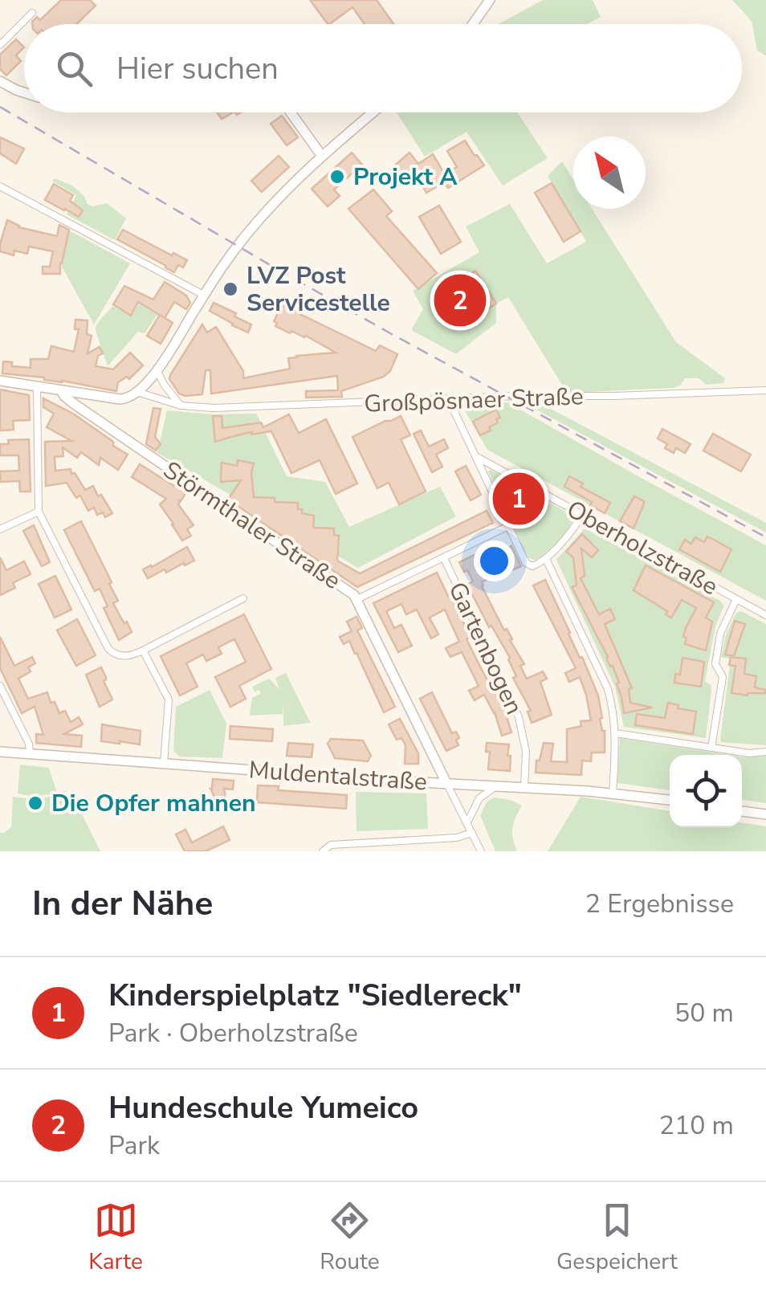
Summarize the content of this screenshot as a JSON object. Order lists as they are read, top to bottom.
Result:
{
  "streets": {
    "street": [
      "Großpösnaer Straße",
      "Störmthaler Straße",
      "Oberholzstraße",
      "Gartenbogen",
      "Muldentalstraße"
    ]
  },
  "crossings": [
    ["Störmthaler Straße", "Muldentalstraße"],
    ["Gartenbogen", "Muldentalstraße"]
  ],
  "places": ["Projekt A", "LVZ Post Servicestelle", "Die Opfer mahnen"],
  "north": "top left",
  "page": {
    "search": "Hier suchen",
    "pins": ["2", "1"],
    "heading": ["In der Nähe", "2 Ergebnisse"],
    "list": [
      {
        "mark": "1",
        "name": "Kinderspielplatz \"Siedlereck\"",
        "note": "Park · Oberholzstraße",
        "value": "50 m"
      },
      {
        "mark": "2",
        "name": "Hundeschule Yumeico",
        "note": "Park",
        "value": "210 m"
      }
    ],
    "nav": ["Karte", "Route", "Gespeichert"]
  }
}
